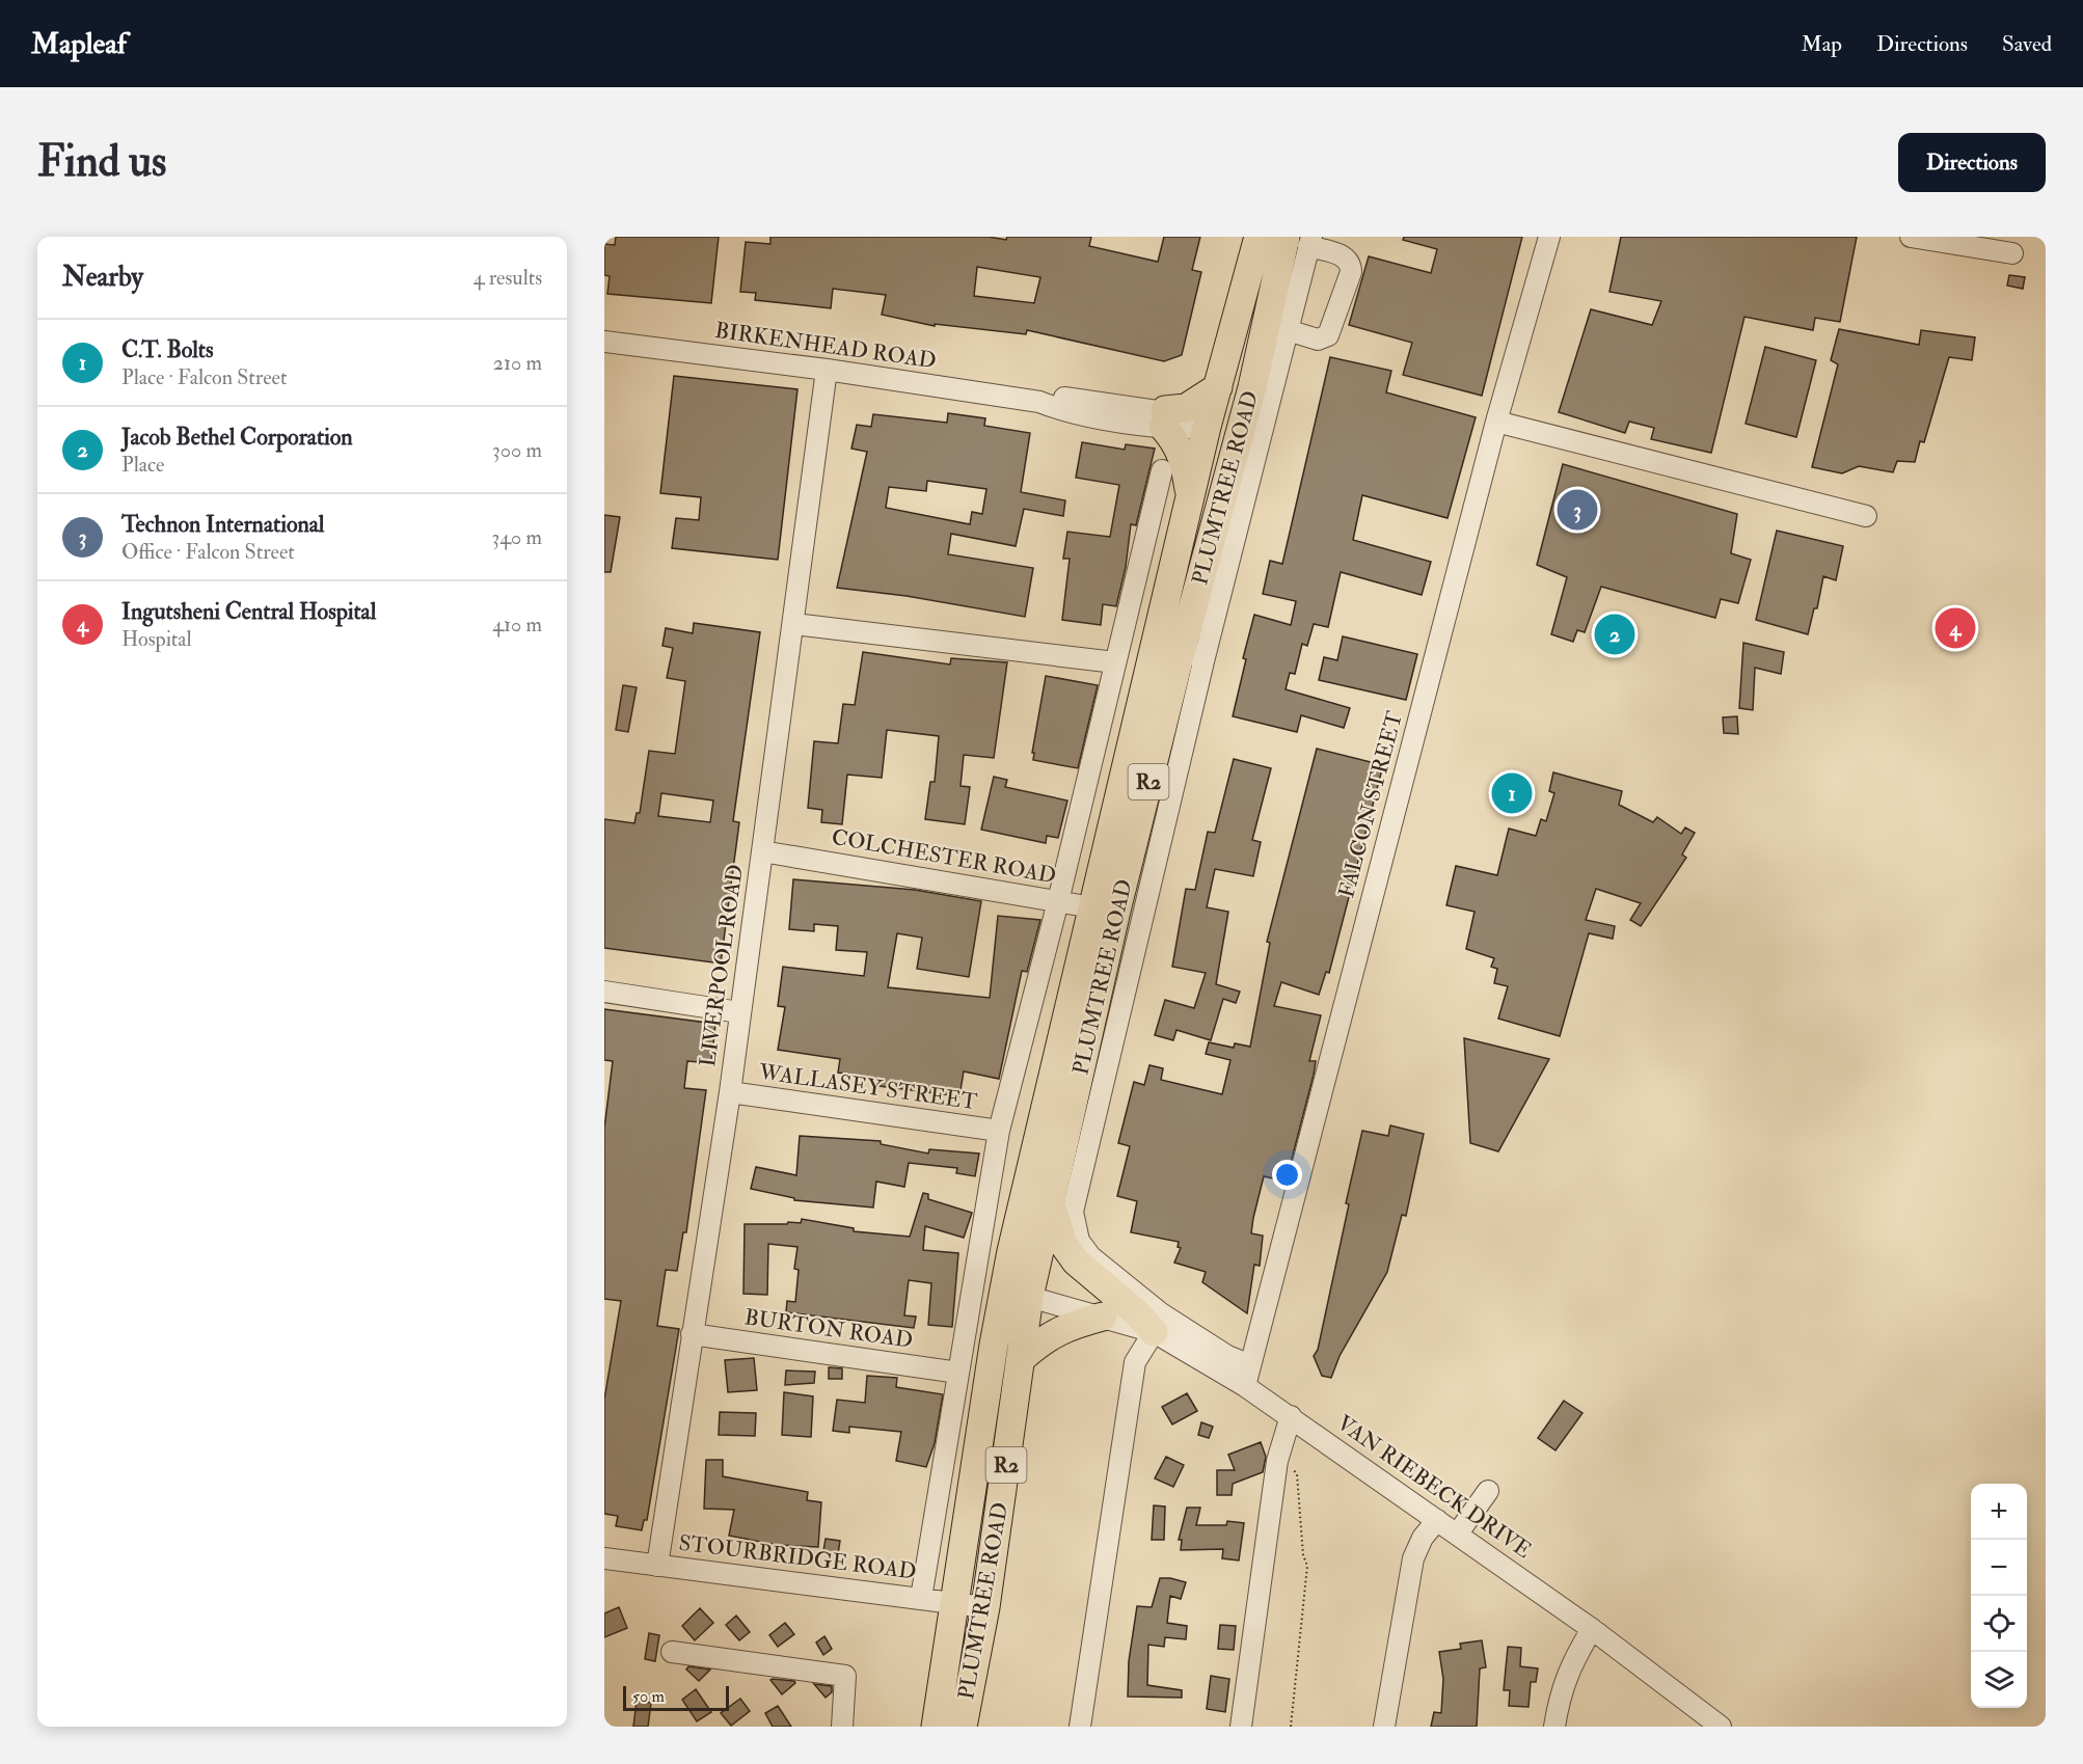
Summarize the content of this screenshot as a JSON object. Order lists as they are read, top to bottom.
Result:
{
  "streets": {
    "highway": ["PLUMTREE ROAD", "R2"],
    "street": [
      "BIRKENHEAD ROAD",
      "FALCON STREET",
      "COLCHESTER ROAD",
      "LIVERPOOL ROAD",
      "WALLASEY STREET",
      "BURTON ROAD",
      "VAN RIEBECK DRIVE",
      "STOURBRIDGE ROAD"
    ]
  },
  "crossings": [
    ["BIRKENHEAD ROAD", "PLUMTREE ROAD"],
    ["BIRKENHEAD ROAD", "LIVERPOOL ROAD"],
    ["PLUMTREE ROAD", "COLCHESTER ROAD"],
    ["PLUMTREE ROAD", "VAN RIEBECK DRIVE"],
    ["PLUMTREE ROAD", "STOURBRIDGE ROAD"],
    ["FALCON STREET", "VAN RIEBECK DRIVE"],
    ["COLCHESTER ROAD", "LIVERPOOL ROAD"],
    ["LIVERPOOL ROAD", "WALLASEY STREET"],
    ["LIVERPOOL ROAD", "BURTON ROAD"],
    ["LIVERPOOL ROAD", "STOURBRIDGE ROAD"]
  ],
  "scale_bar": "50 m",
  "page": {
    "header": "Mapleaf",
    "nav": ["Map", "Directions", "Saved"],
    "buttons": "Directions",
    "title": "Find us",
    "heading": ["Nearby", "4 results"],
    "list": [
      {
        "mark": "1",
        "name": "C.T. Bolts",
        "note": "Place · Falcon Street",
        "value": "210 m"
      },
      {
        "mark": "2",
        "name": "Jacob Bethel Corporation",
        "note": "Place",
        "value": "300 m"
      },
      {
        "mark": "3",
        "name": "Technon International",
        "note": "Office · Falcon Street",
        "value": "340 m"
      },
      {
        "mark": "4",
        "name": "Ingutsheni Central Hospital",
        "note": "Hospital",
        "value": "410 m"
      }
    ],
    "pins": [
      "3",
      "4",
      "2",
      "1"
    ],
    "map_buttons": ["+", "−"],
    "scale": "50 m"
  }
}
